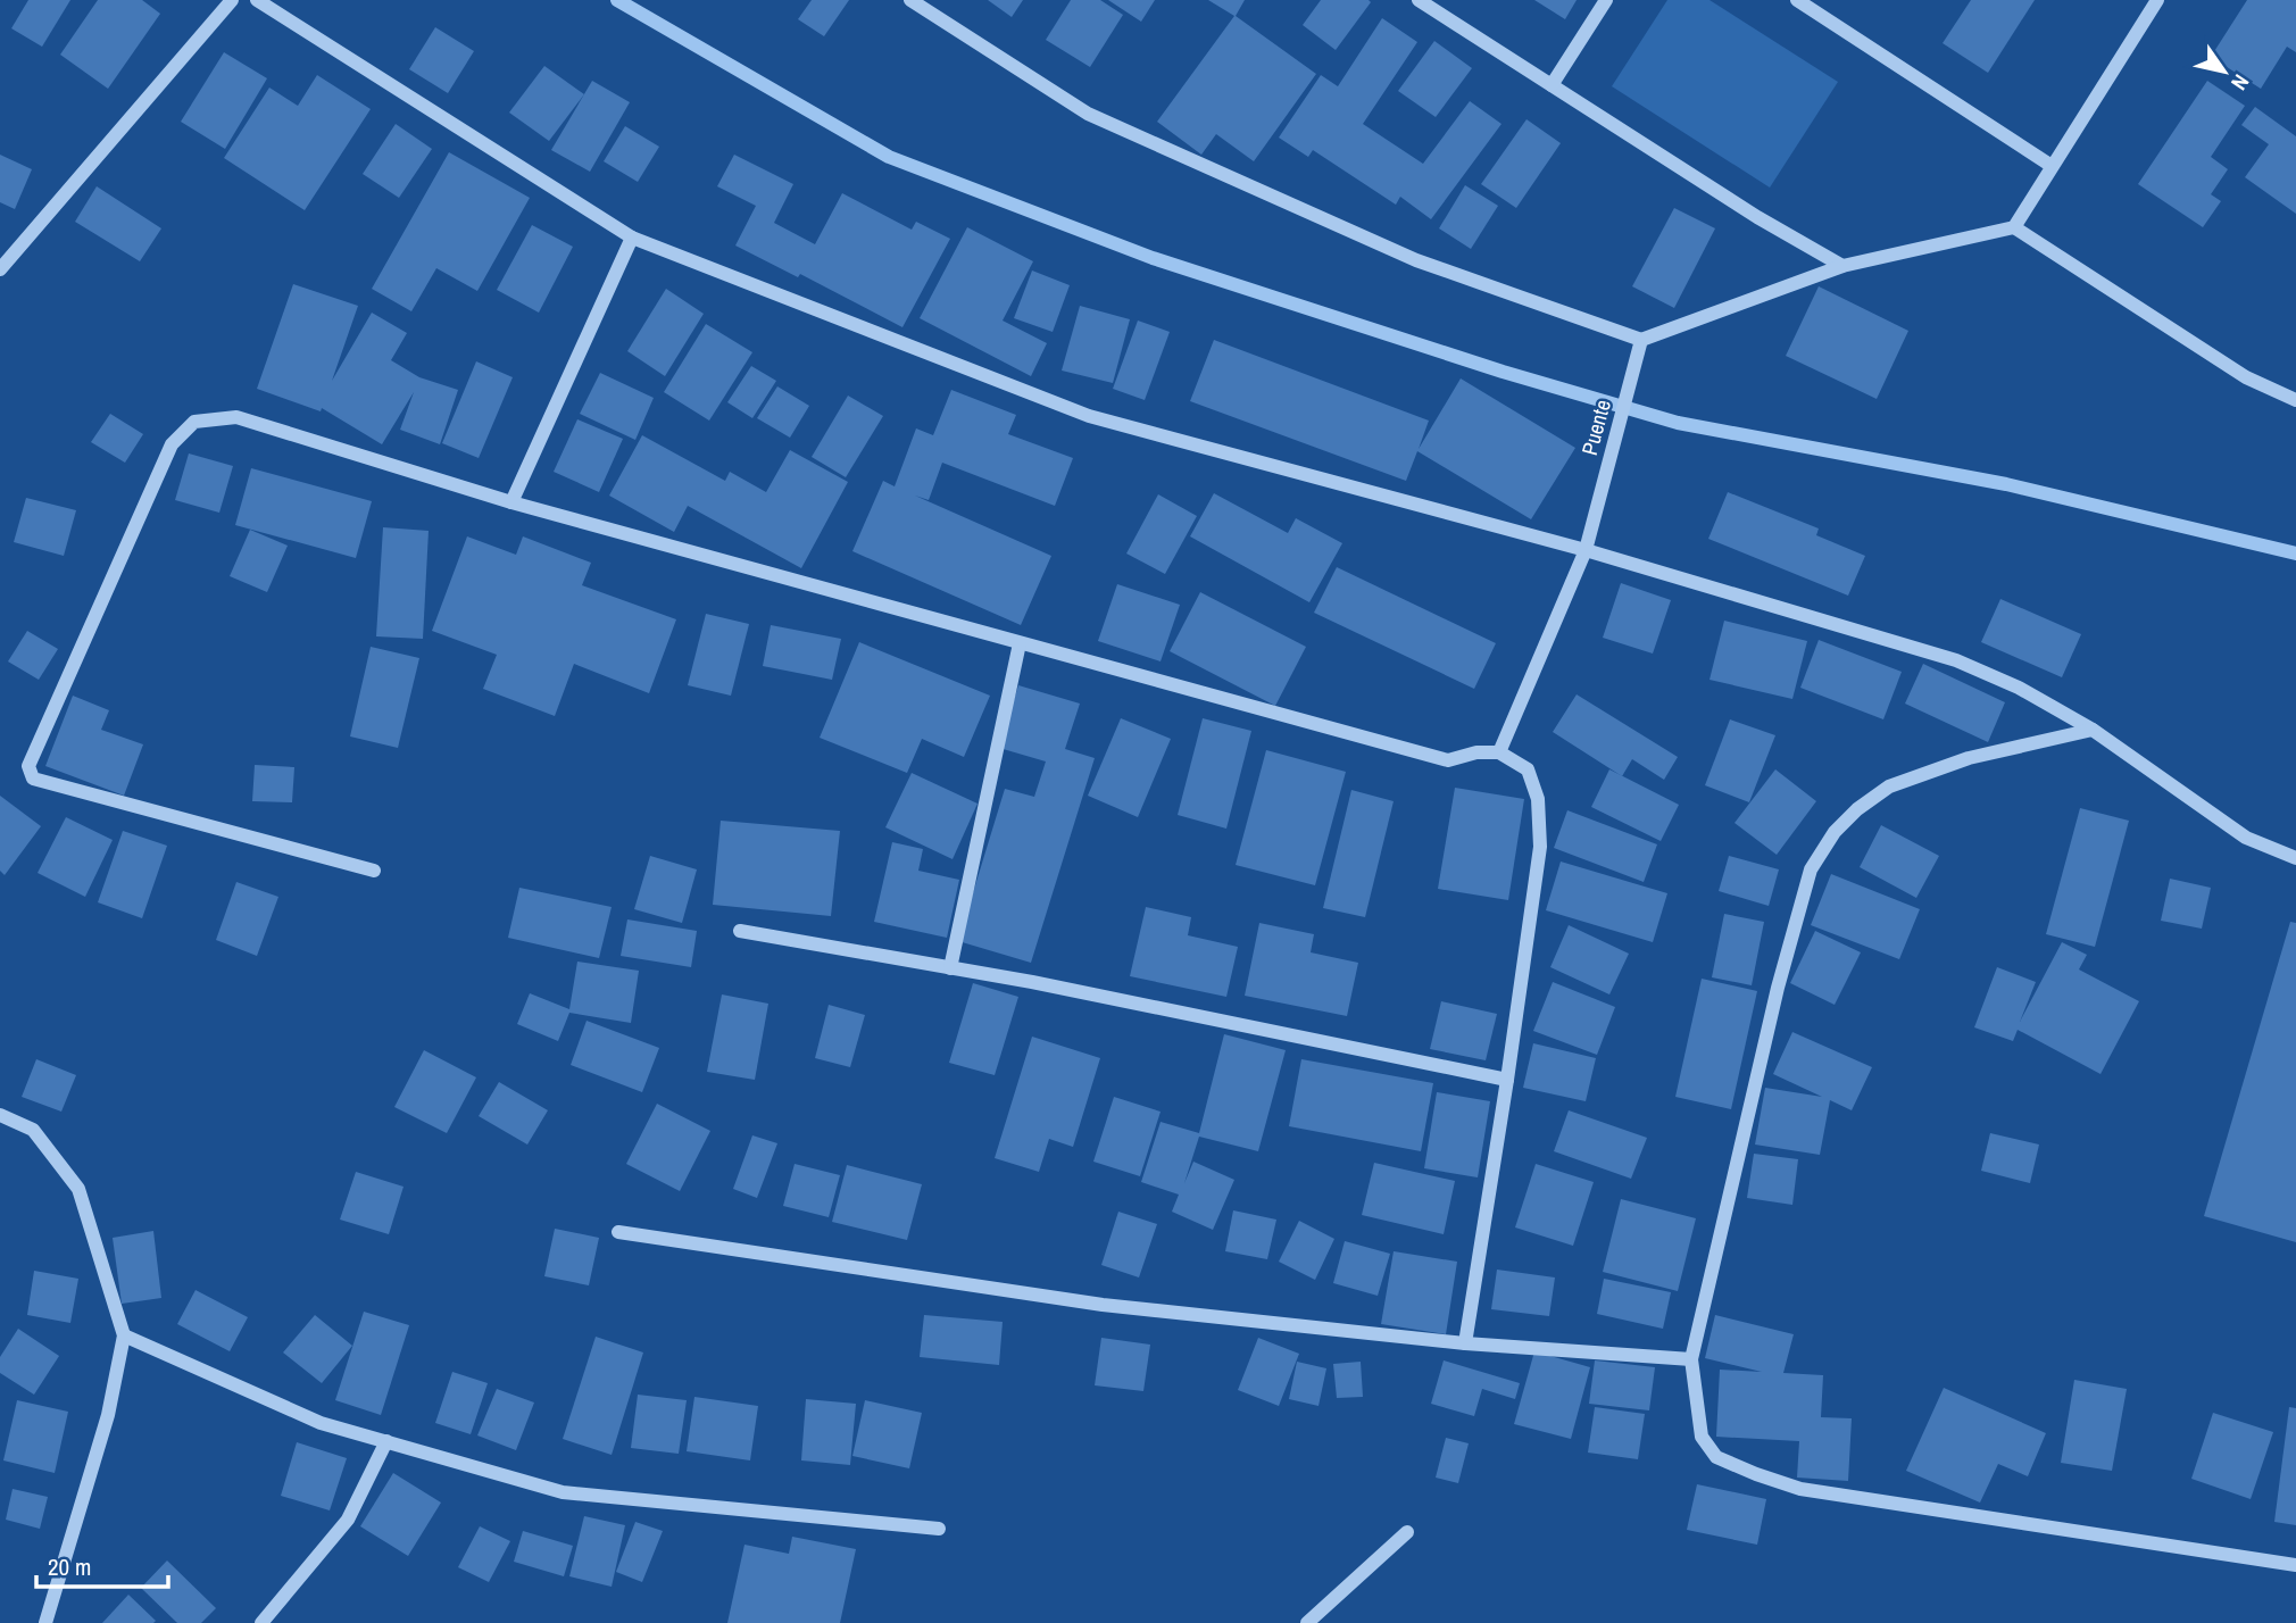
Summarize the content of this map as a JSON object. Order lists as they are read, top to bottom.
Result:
{
  "streets": {
    "street": ["Puente"]
  },
  "scale_bar": "20 m",
  "north": "bottom right"
}
